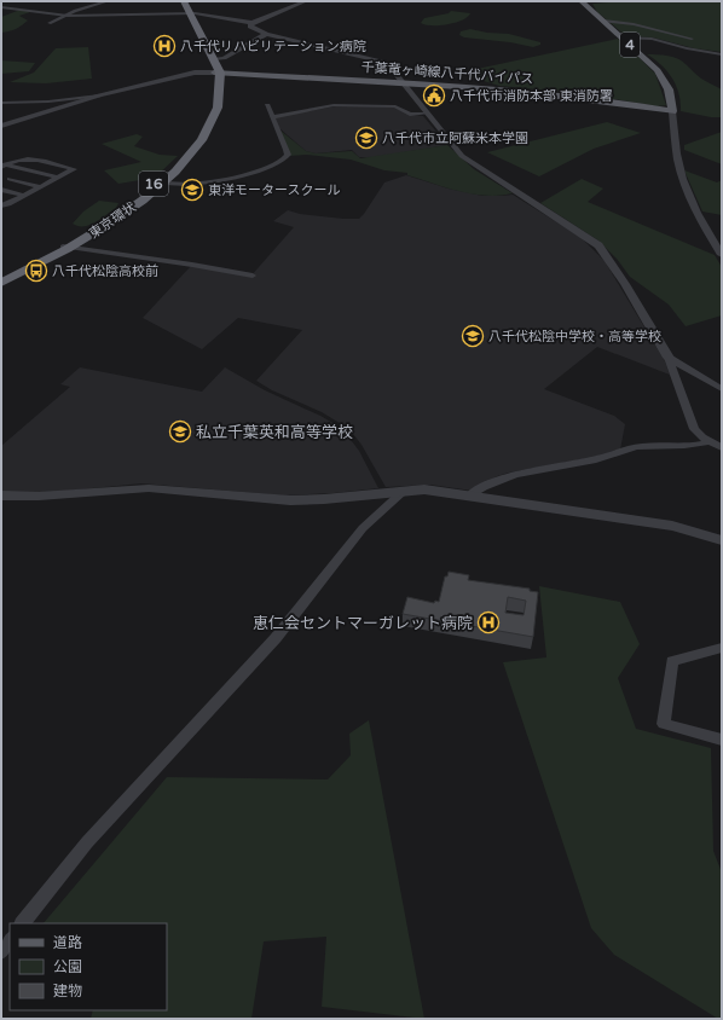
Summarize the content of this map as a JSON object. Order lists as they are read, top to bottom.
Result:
{
  "streets": {
    "highway": ["16", "東京環状"],
    "main road": ["4", "千葉竜ヶ崎線八千代バイパス"]
  },
  "crossings": [
    ["4", "千葉竜ヶ崎線八千代バイパス"],
    ["千葉竜ヶ崎線八千代バイパス", "東京環状"]
  ],
  "places": {
    "hospital": ["八千代リハビリテーション病院", "恵仁会セントマーガレット病院"],
    "public building": ["八千代市消防本部 東消防署"],
    "school or university": [
      "八千代市立阿蘇米本学園",
      "東洋モータースクール",
      "八千代松陰中学校・高等学校",
      "私立千葉英和高等学校"
    ],
    "bus stop": ["八千代松陰高校前"]
  },
  "legend": ["道路", "公園", "建物"]
}
